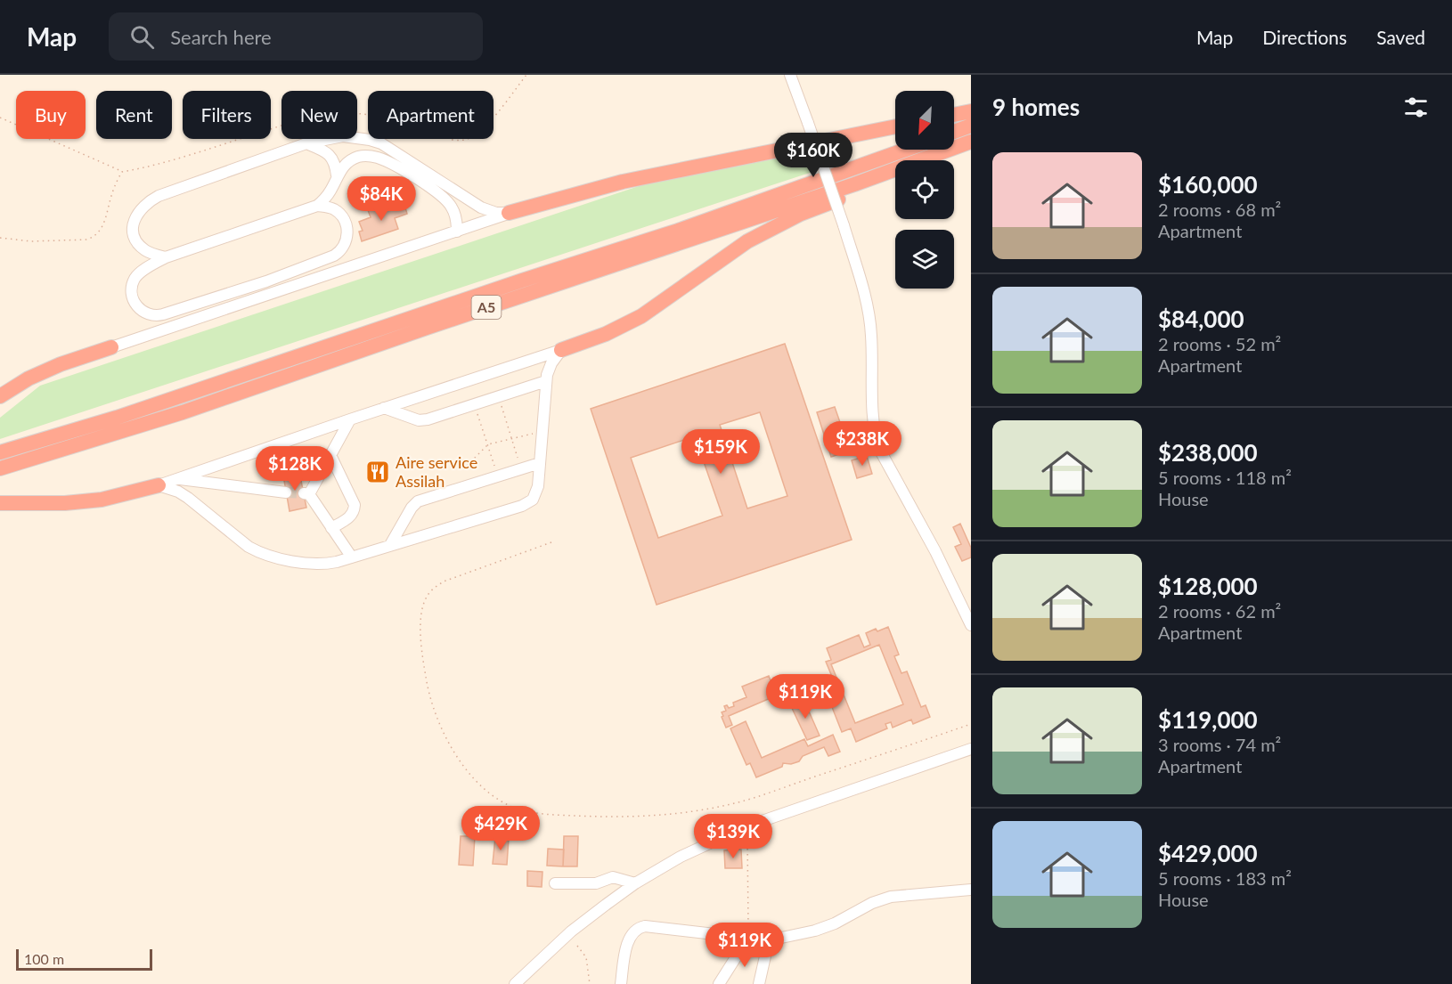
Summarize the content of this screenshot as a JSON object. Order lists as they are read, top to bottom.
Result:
{
  "streets": {
    "highway": ["A5"]
  },
  "places": {
    "restaurant": ["Aire service Assilah"]
  },
  "scale_bar": "100 m",
  "north": "bottom left",
  "page": {
    "header": "Map",
    "search": "Search here",
    "nav": ["Map", "Directions", "Saved"],
    "heading": "9 homes",
    "chip": [
      "Buy",
      "Rent",
      "Filters",
      "New",
      "Apartment"
    ],
    "price": [
      "$160K",
      "$84K",
      "$238K",
      "$159K",
      "$128K",
      "$119K",
      "$429K",
      "$139K",
      "$119K"
    ],
    "list": [
      {
        "name": "$160,000",
        "note": "2 rooms · 68 m² · Apartment"
      },
      {
        "name": "$84,000",
        "note": "2 rooms · 52 m² · Apartment"
      },
      {
        "name": "$238,000",
        "note": "5 rooms · 118 m² · House"
      },
      {
        "name": "$128,000",
        "note": "2 rooms · 62 m² · Apartment"
      },
      {
        "name": "$119,000",
        "note": "3 rooms · 74 m² · Apartment"
      },
      {
        "name": "$429,000",
        "note": "5 rooms · 183 m² · House"
      }
    ],
    "scale": "100 m"
  }
}
